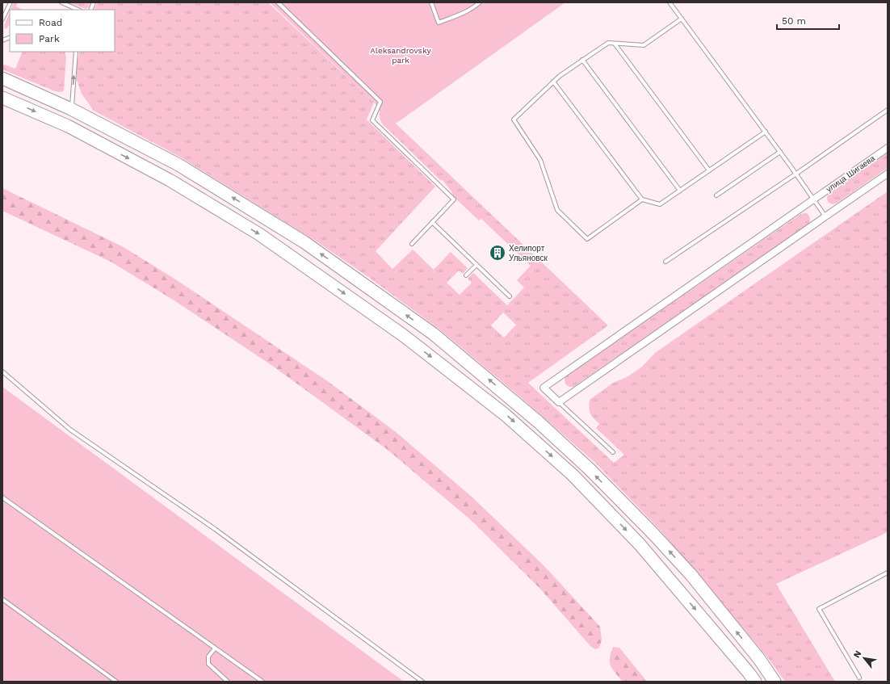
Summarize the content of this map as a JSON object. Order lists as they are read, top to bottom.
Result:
{
  "streets": {
    "street": ["улица Шигаева"]
  },
  "parks": ["Aleksandrovsky park"],
  "places": {
    "building": ["Хелипорт Ульяновск"]
  },
  "legend": ["Road", "Park"],
  "scale_bar": "50 m",
  "north": "top left"
}
